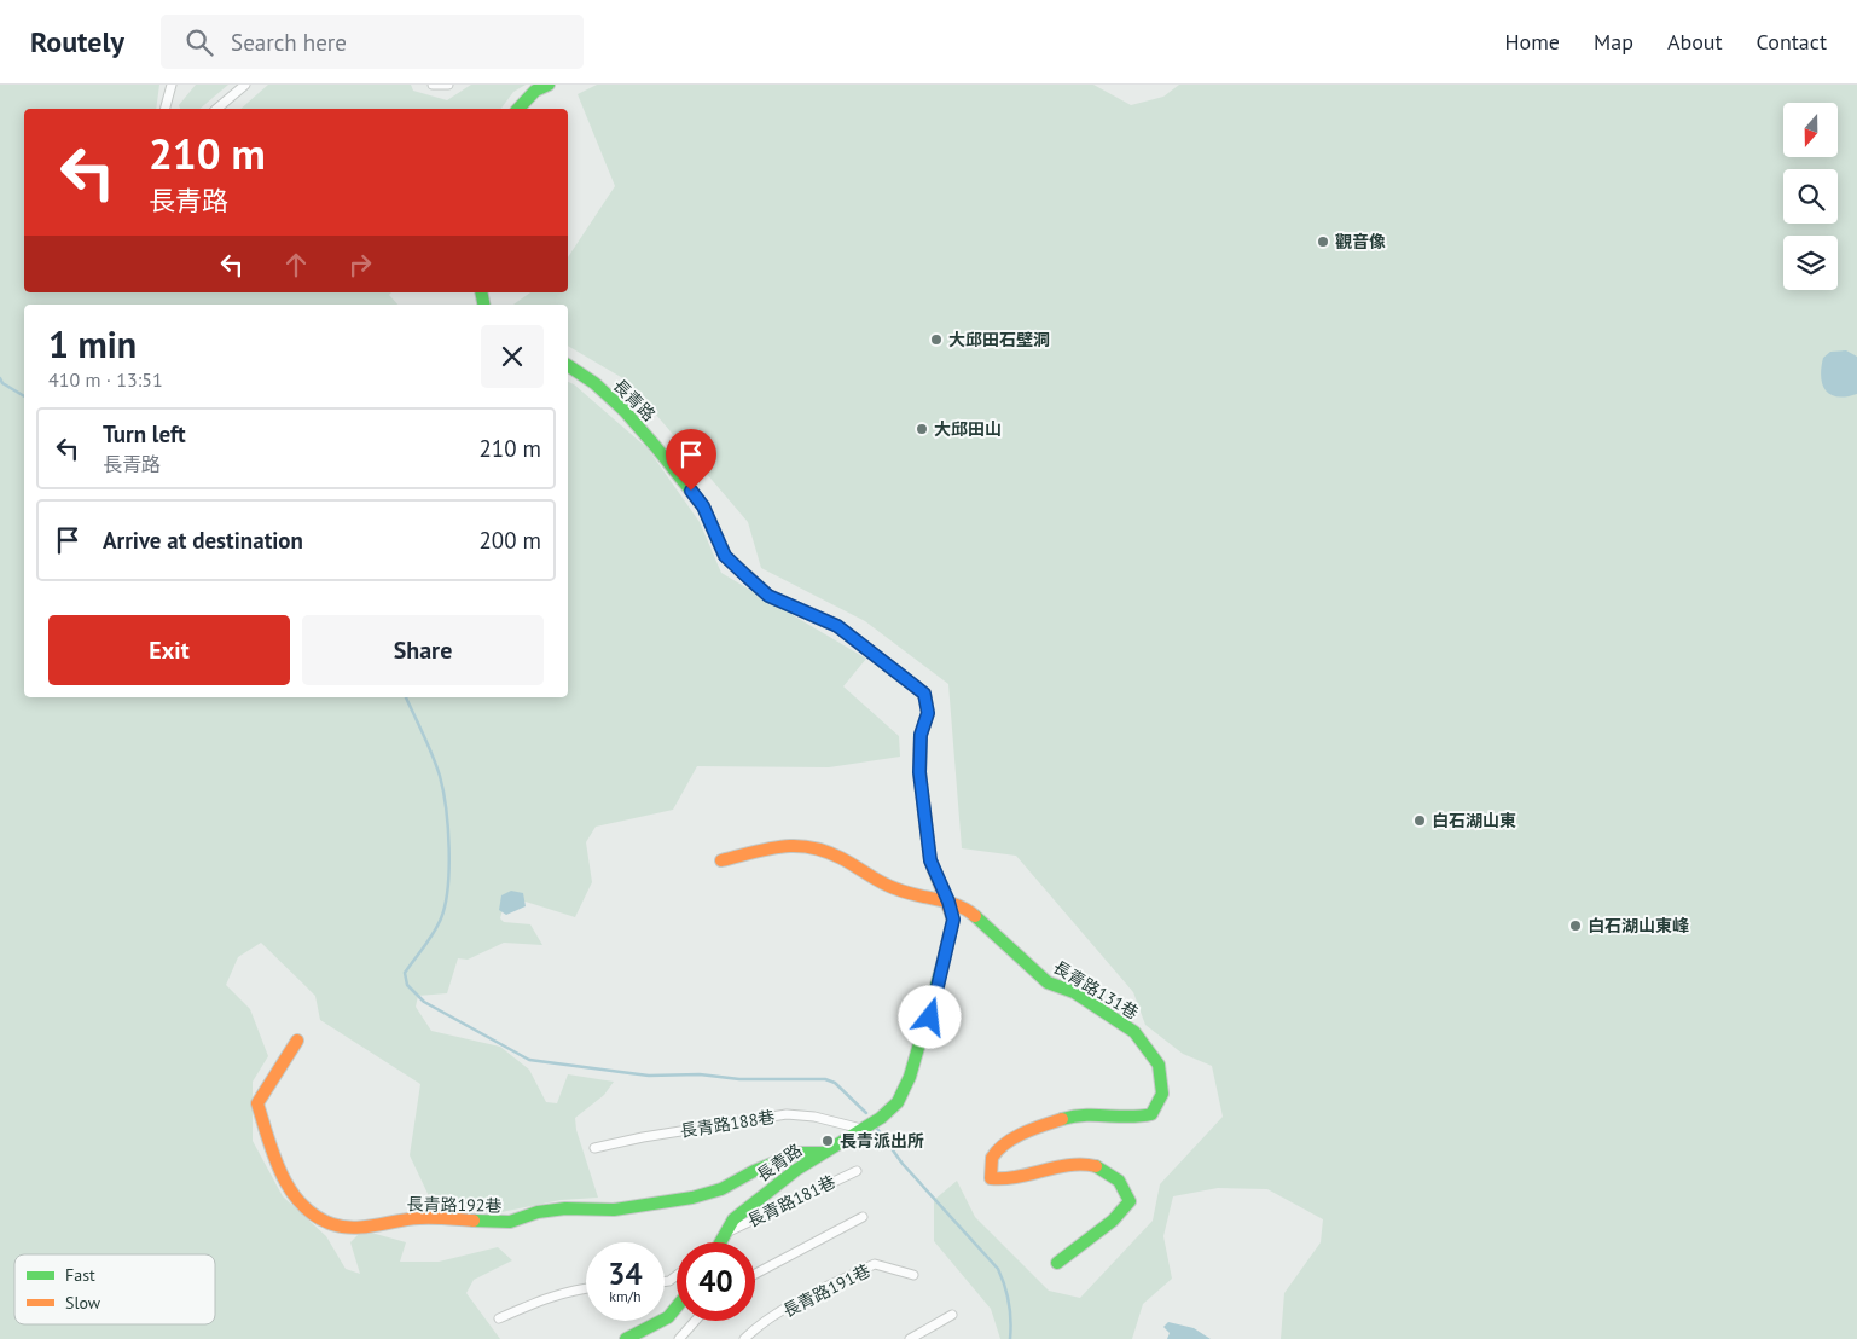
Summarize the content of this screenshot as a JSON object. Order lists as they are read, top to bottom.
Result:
{
  "streets": {
    "street": [
      "長青路",
      "長青路131巷",
      "長青路188巷",
      "長青路181巷",
      "長青路192巷",
      "長青路191巷"
    ]
  },
  "crossings": [
    ["長青路", "長青路131巷"],
    ["長青路", "長青路188巷"],
    ["長青路", "長青路181巷"],
    ["長青路", "長青路192巷"]
  ],
  "places": [
    "觀音像",
    "大邱田石壁洞",
    "大邱田山",
    "白石湖山東",
    "白石湖山東峰",
    "長青派出所"
  ],
  "legend": ["Fast", "Slow"],
  "north": "bottom",
  "page": {
    "header": "Routely",
    "search": "Search here",
    "nav": [
      "Home",
      "Map",
      "About",
      "Contact"
    ],
    "turn": ["210 m", "長青路"],
    "heading": ["1 min", "410 m · 13:51"],
    "list": [
      {
        "name": "Turn left",
        "note": "長青路",
        "value": "210 m"
      },
      {
        "name": "Arrive at destination",
        "value": "200 m"
      }
    ],
    "buttons": ["Exit", "Share"],
    "speed": "34 km/h",
    "limit": "40"
  }
}
